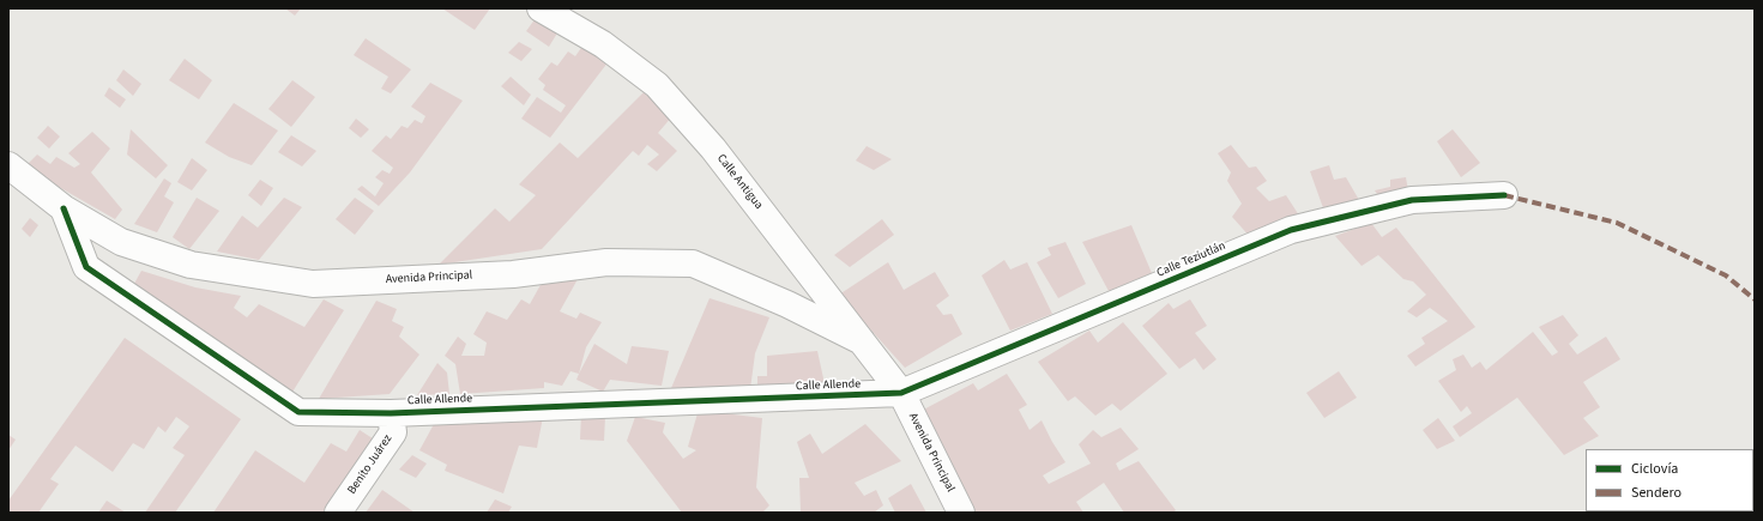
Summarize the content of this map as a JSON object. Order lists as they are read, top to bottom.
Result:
{
  "streets": {
    "street": [
      "Calle Antigua",
      "Calle Teziutlán",
      "Avenida Principal",
      "Calle Allende",
      "Benito Juárez"
    ]
  },
  "crossings": [
    ["Calle Antigua", "Calle Teziutlán"],
    ["Calle Antigua", "Avenida Principal"],
    ["Calle Antigua", "Calle Allende"],
    ["Calle Teziutlán", "Avenida Principal"],
    ["Calle Teziutlán", "Calle Allende"],
    ["Avenida Principal", "Calle Allende"],
    ["Calle Allende", "Benito Juárez"]
  ],
  "legend": ["Ciclovía", "Sendero"]
}
